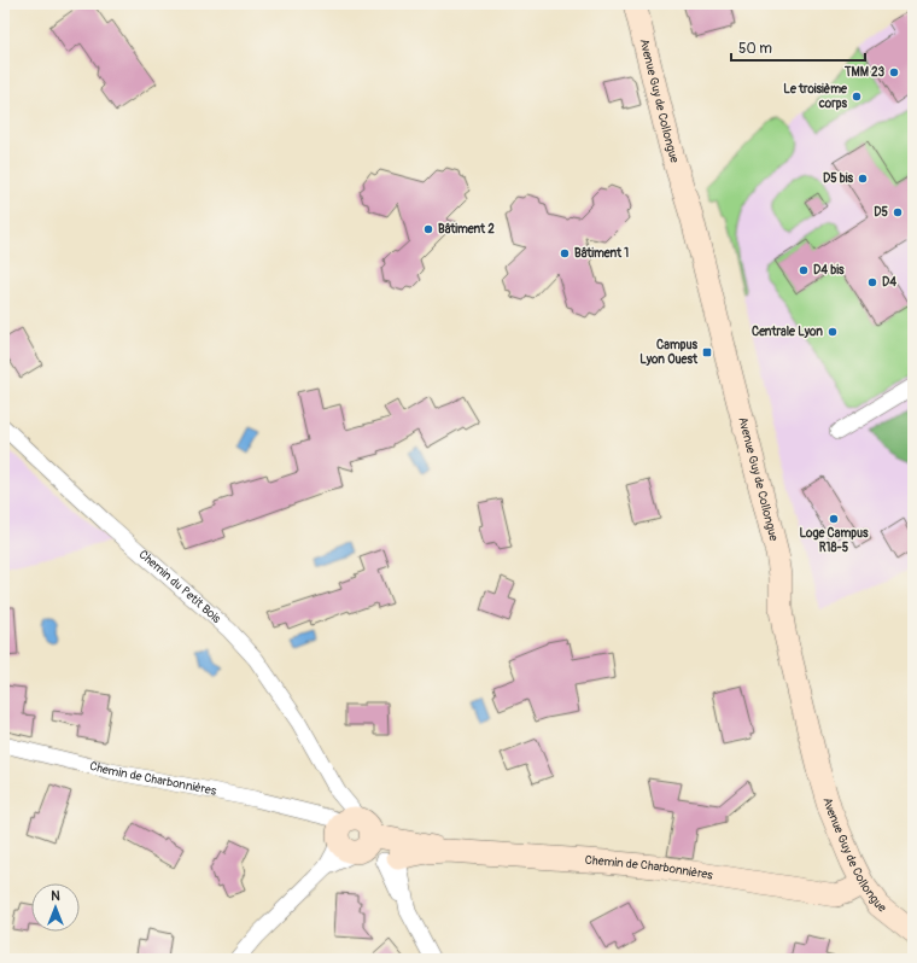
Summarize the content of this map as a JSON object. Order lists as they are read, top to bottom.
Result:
{
  "streets": {
    "main road": ["Avenue Guy de Collongue", "Chemin de Charbonnières"],
    "street": ["Chemin du Petit Bois"]
  },
  "crossings": [
    ["Avenue Guy de Collongue", "Chemin de Charbonnières"],
    ["Chemin du Petit Bois", "Chemin de Charbonnières"]
  ],
  "places": {
    "other": [
      "TMM 23",
      "Le troisième corps",
      "D5 bis",
      "D5",
      "Bâtiment 2",
      "Bâtiment 1",
      "D4 bis",
      "D4",
      "Centrale Lyon",
      "Loge Campus R18-5"
    ],
    "transit": ["Campus Lyon Ouest"]
  },
  "scale_bar": "50 m",
  "north": "top"
}
